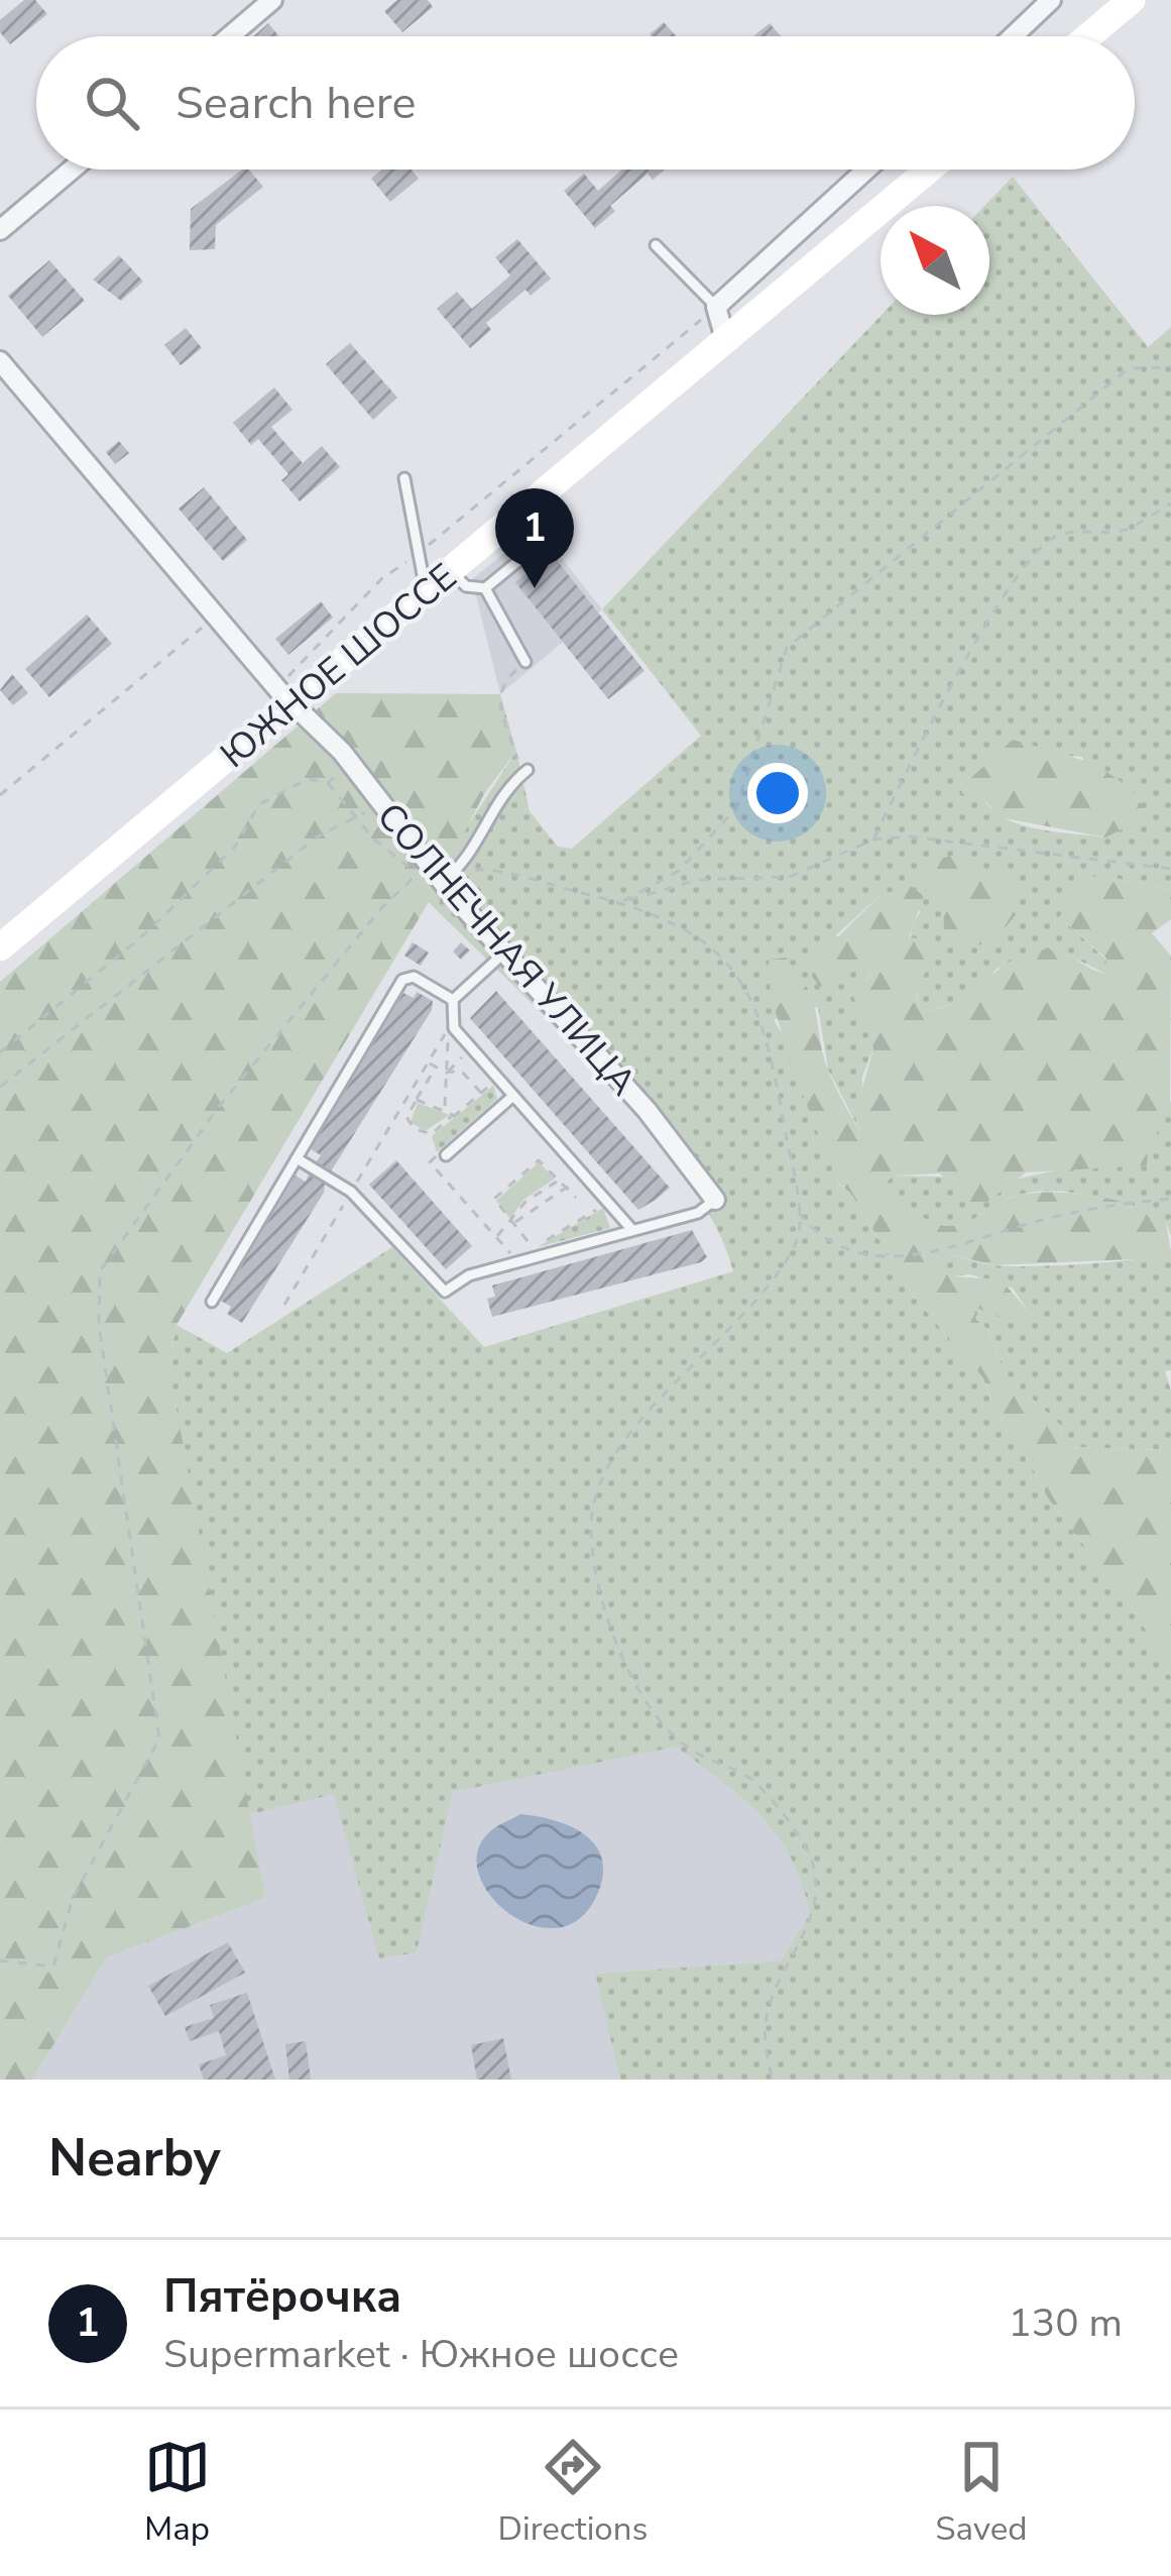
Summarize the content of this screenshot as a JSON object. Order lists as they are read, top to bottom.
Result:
{
  "streets": {
    "street": ["ЮЖНОЕ ШОССЕ", "СОЛНЕЧНАЯ УЛИЦА"]
  },
  "crossings": [
    ["ЮЖНОЕ ШОССЕ", "СОЛНЕЧНАЯ УЛИЦА"]
  ],
  "north": "top left",
  "page": {
    "search": "Search here",
    "pins": "1",
    "heading": "Nearby",
    "list": [
      {
        "mark": "1",
        "name": "Пятёрочка",
        "note": "Supermarket · Южное шоссе",
        "value": "130 m"
      }
    ],
    "nav": ["Map", "Directions", "Saved"]
  }
}
